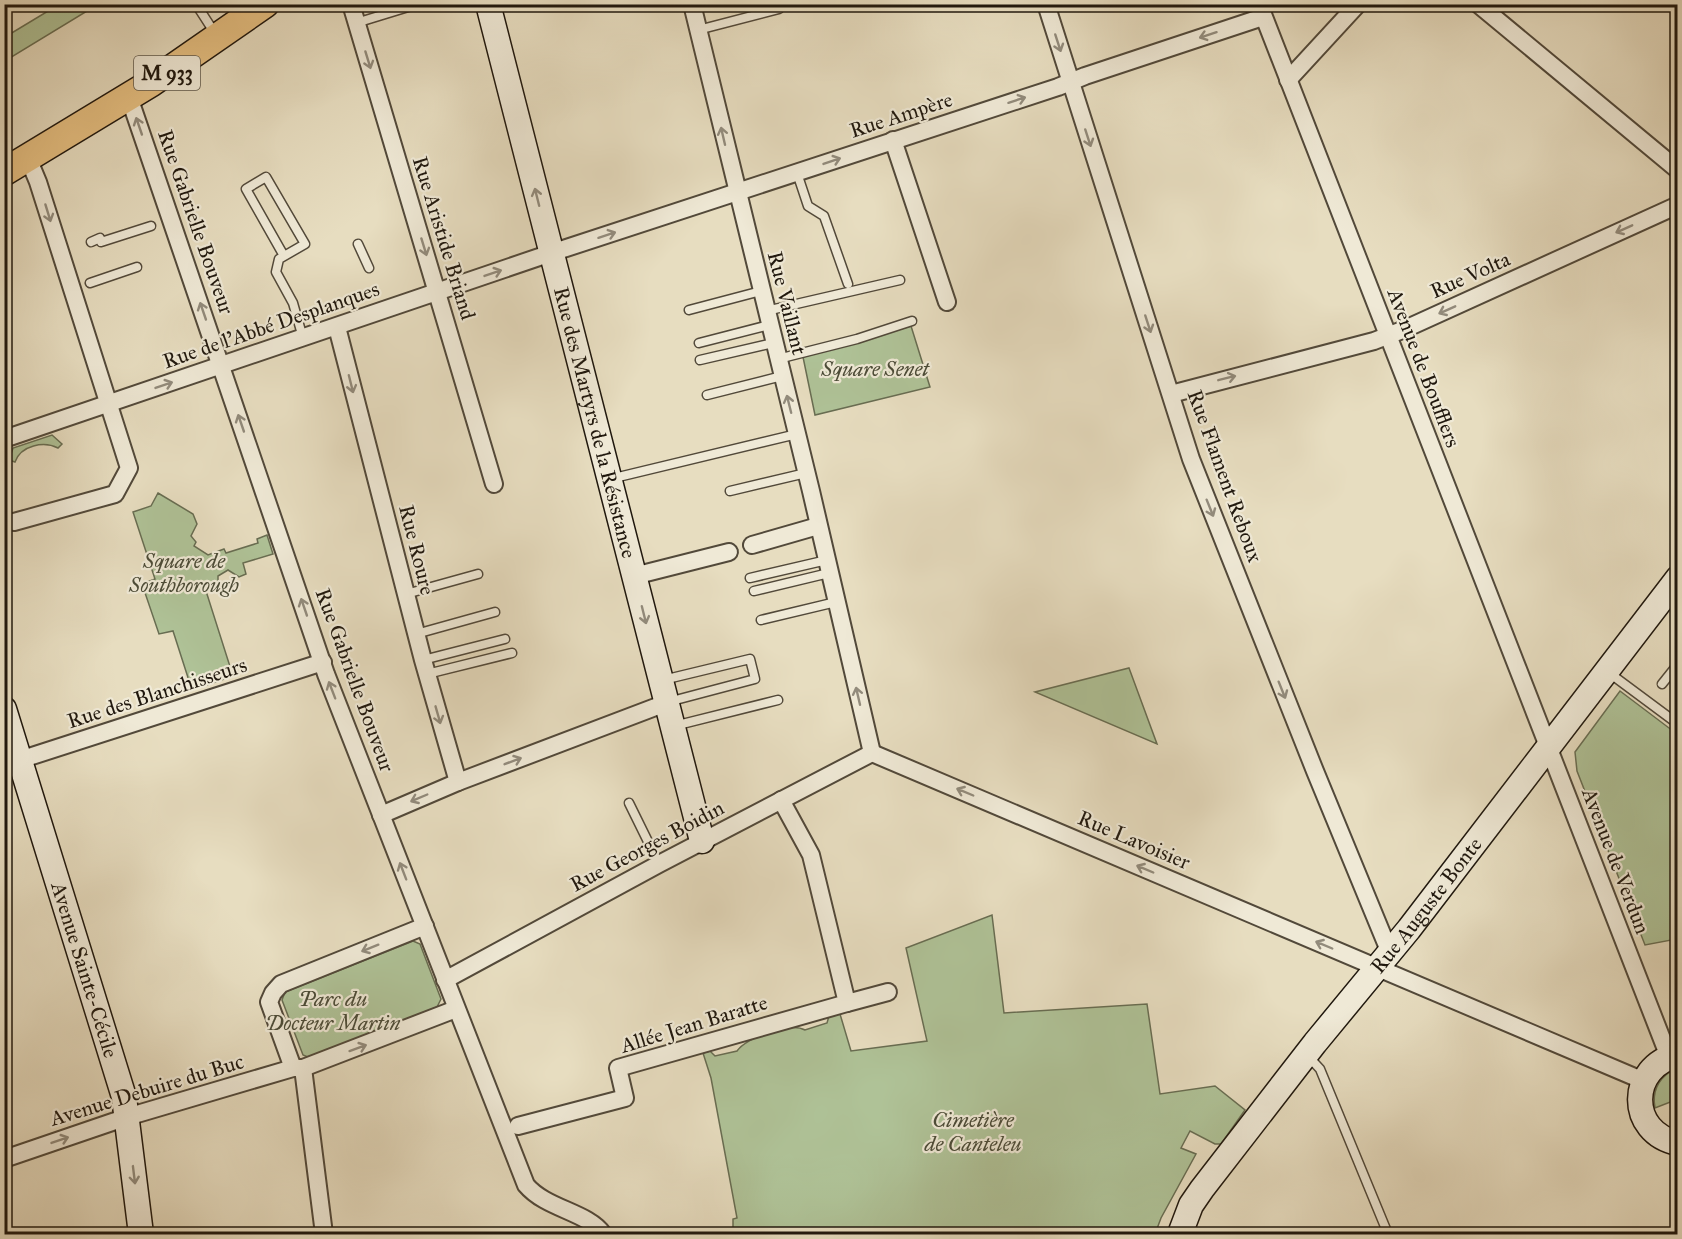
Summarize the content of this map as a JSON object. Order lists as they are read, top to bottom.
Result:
{
  "streets": {
    "main road": ["M 933"],
    "street": [
      "Rue Ampère",
      "Rue Gabrielle Bouveur",
      "Rue Aristide Briand",
      "Rue Volta",
      "Rue Vaillant",
      "Rue de l'Abbé Desplanques",
      "Avenue de Boufflers",
      "Rue des Martyrs de la Résistance",
      "Rue Flament Reboux",
      "Rue Roure",
      "Rue des Blanchisseurs",
      "Rue Lavoisier",
      "Rue Georges Boidin",
      "Avenue de Verdun",
      "Rue Auguste Bonte",
      "Avenue Sainte-Cécile",
      "Allée Jean Baratte",
      "Avenue Debuire du Buc"
    ]
  },
  "crossings": [
    ["M 933", "Rue Gabrielle Bouveur"],
    ["Rue Ampère", "Rue Vaillant"],
    ["Rue Ampère", "Rue de l'Abbé Desplanques"],
    ["Rue Ampère", "Avenue de Boufflers"],
    ["Rue Ampère", "Rue des Martyrs de la Résistance"],
    ["Rue Ampère", "Rue Flament Reboux"],
    ["Rue Gabrielle Bouveur", "Rue de l'Abbé Desplanques"],
    ["Rue Gabrielle Bouveur", "Rue des Blanchisseurs"],
    ["Rue Gabrielle Bouveur", "Rue Georges Boidin"],
    ["Rue Gabrielle Bouveur", "Avenue Debuire du Buc"],
    ["Rue Aristide Briand", "Rue de l'Abbé Desplanques"],
    ["Rue Volta", "Avenue de Boufflers"],
    ["Rue Volta", "Rue Flament Reboux"],
    ["Rue Vaillant", "Rue Lavoisier"],
    ["Rue Vaillant", "Rue Georges Boidin"],
    ["Rue de l'Abbé Desplanques", "Rue des Martyrs de la Résistance"],
    ["Rue de l'Abbé Desplanques", "Rue Roure"],
    ["Avenue de Boufflers", "Avenue de Verdun"],
    ["Avenue de Boufflers", "Rue Auguste Bonte"],
    ["Rue des Martyrs de la Résistance", "Rue Georges Boidin"],
    ["Rue Flament Reboux", "Rue Lavoisier"],
    ["Rue Flament Reboux", "Rue Auguste Bonte"],
    ["Rue des Blanchisseurs", "Avenue Sainte-Cécile"],
    ["Rue Lavoisier", "Rue Georges Boidin"],
    ["Rue Lavoisier", "Rue Auguste Bonte"],
    ["Avenue de Verdun", "Rue Auguste Bonte"],
    ["Avenue Sainte-Cécile", "Avenue Debuire du Buc"]
  ],
  "one_way": [
    "Rue Gabrielle Bouveur",
    "Rue Aristide Briand",
    "Rue Vaillant",
    "Rue de l'Abbé Desplanques",
    "Rue Flament Reboux",
    "Rue Roure",
    "Rue Lavoisier",
    "Avenue Debuire du Buc"
  ],
  "parks": [
    "Square Senet",
    "Square de Southborough",
    "Parc du Docteur Martin",
    "Cimetière de Canteleu"
  ]
}
